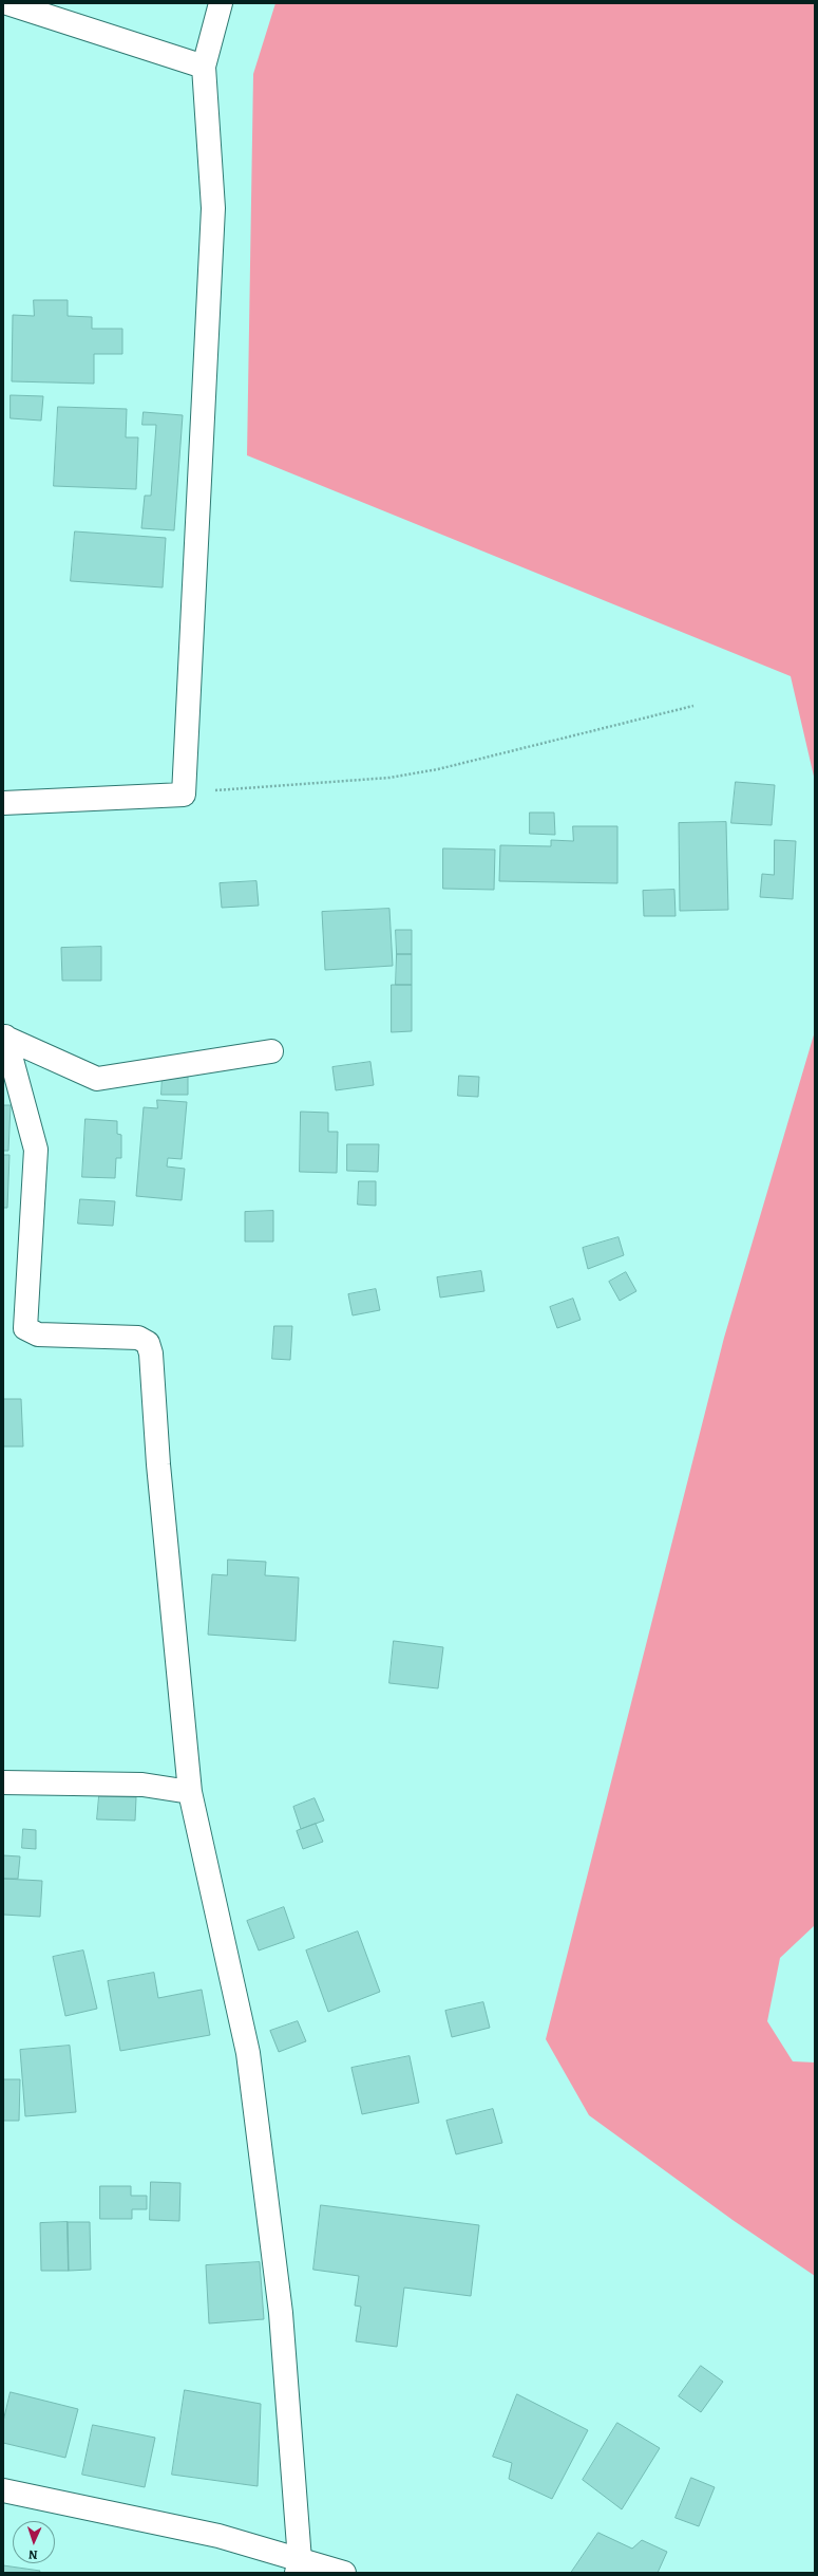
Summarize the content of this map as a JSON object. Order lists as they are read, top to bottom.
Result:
{
  "north": "bottom"
}
